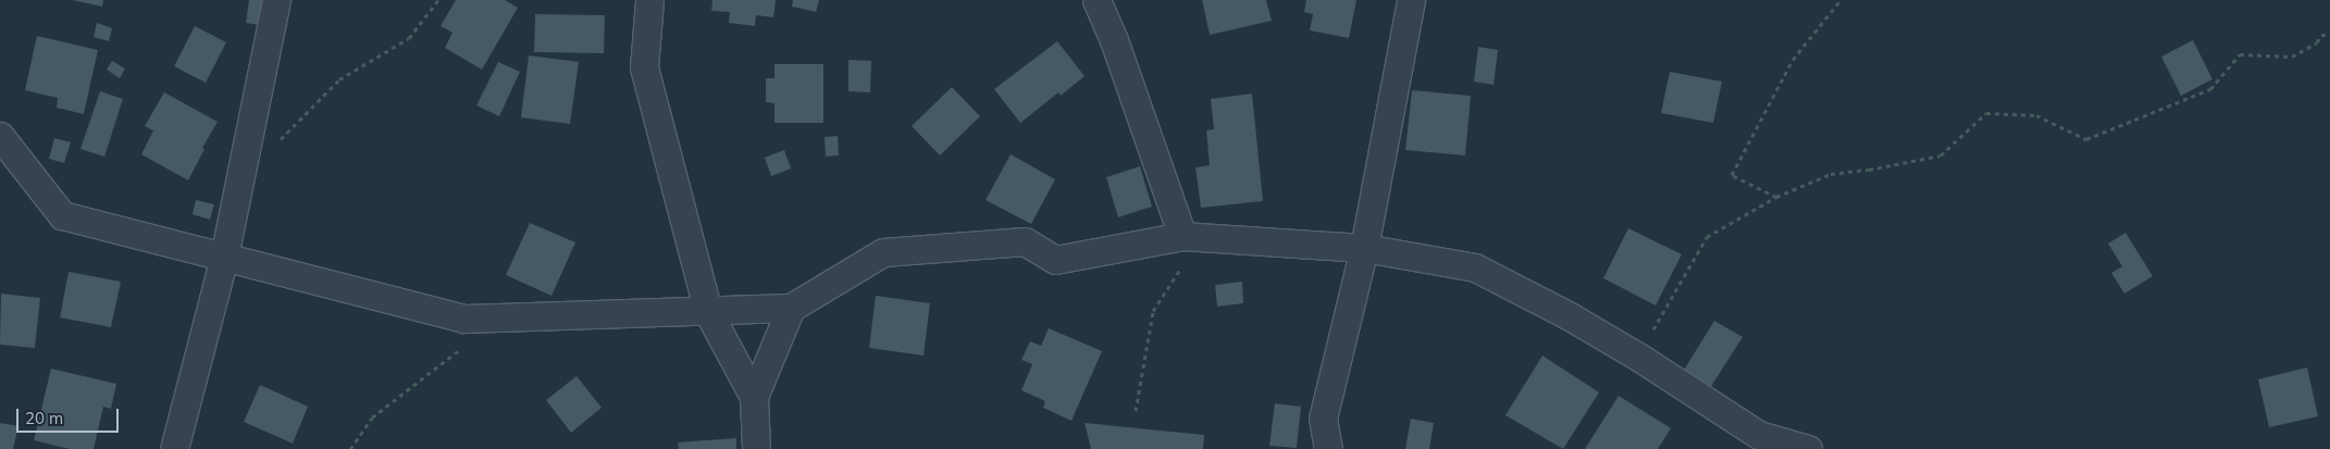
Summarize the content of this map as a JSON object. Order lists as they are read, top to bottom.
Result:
{
  "scale_bar": "20 m"
}
